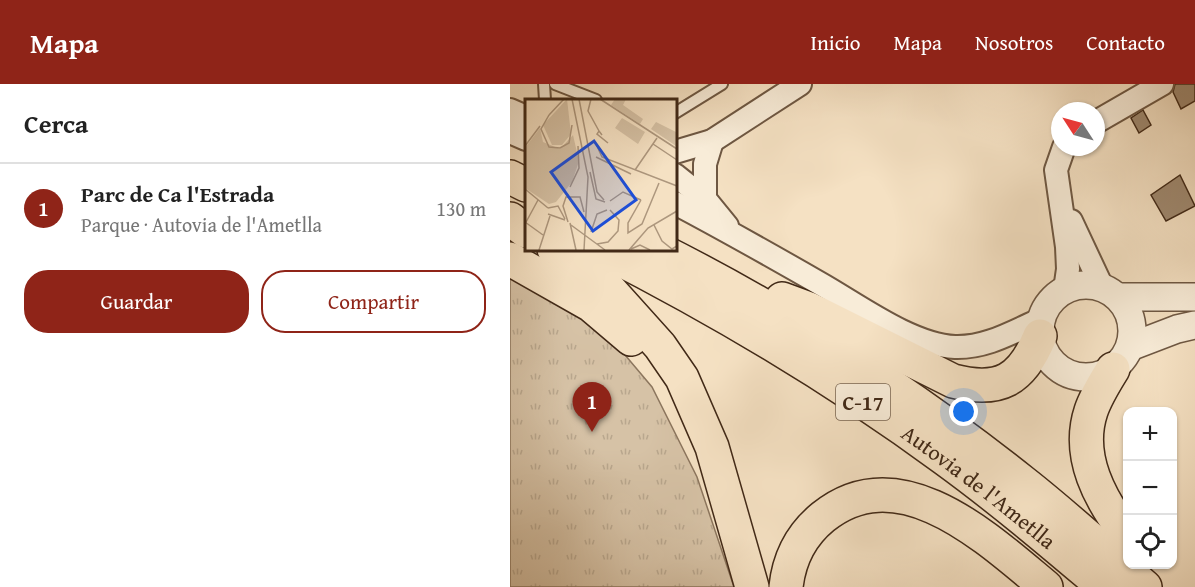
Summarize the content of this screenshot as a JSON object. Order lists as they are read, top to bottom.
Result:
{
  "streets": {
    "highway": ["C-17", "Autovia de l'Ametlla"]
  },
  "north": "top left",
  "page": {
    "header": "Mapa",
    "nav": [
      "Inicio",
      "Mapa",
      "Nosotros",
      "Contacto"
    ],
    "heading": "Cerca",
    "list": [
      {
        "mark": "1",
        "name": "Parc de Ca l'Estrada",
        "note": "Parque · Autovia de l'Ametlla",
        "value": "130 m"
      }
    ],
    "buttons": ["Guardar", "Compartir"],
    "pins": "1",
    "map_buttons": ["+", "−"]
  }
}
